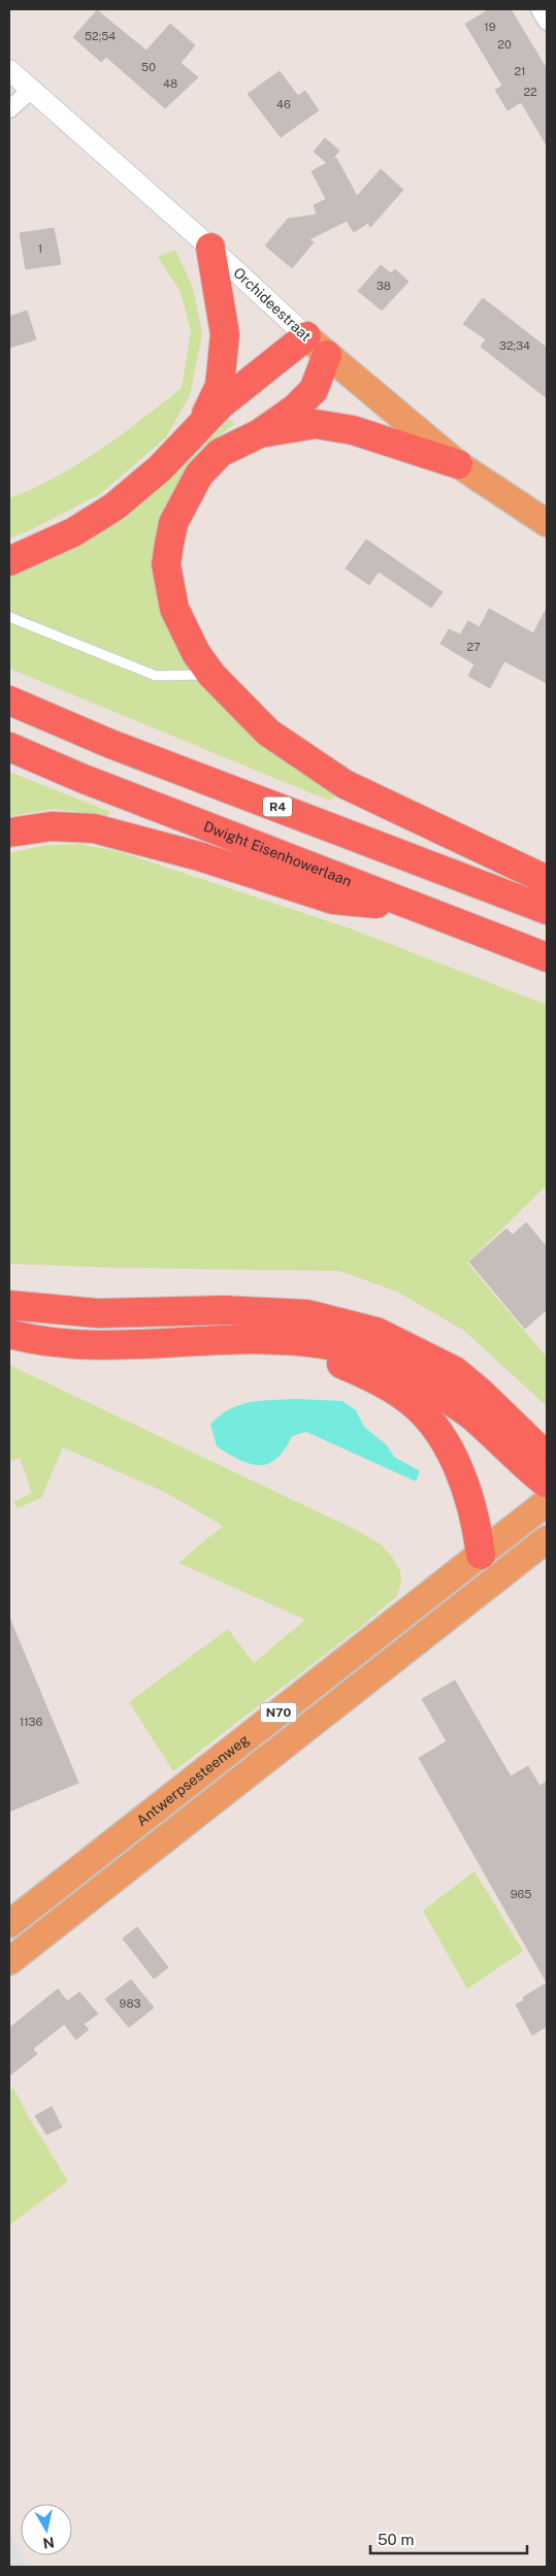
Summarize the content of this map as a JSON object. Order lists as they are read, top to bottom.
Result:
{
  "streets": {
    "highway": ["R4", "Dwight Eisenhowerlaan"],
    "main road": ["Orchideestraat", "N70", "Antwerpsesteenweg"]
  },
  "house_numbers": [
    "19",
    "52;54",
    "20",
    "50",
    "21",
    "48",
    "22",
    "46",
    "1",
    "38",
    "32;34",
    "27",
    "1136",
    "965",
    "983"
  ],
  "scale_bar": "50 m",
  "north": "bottom"
}
